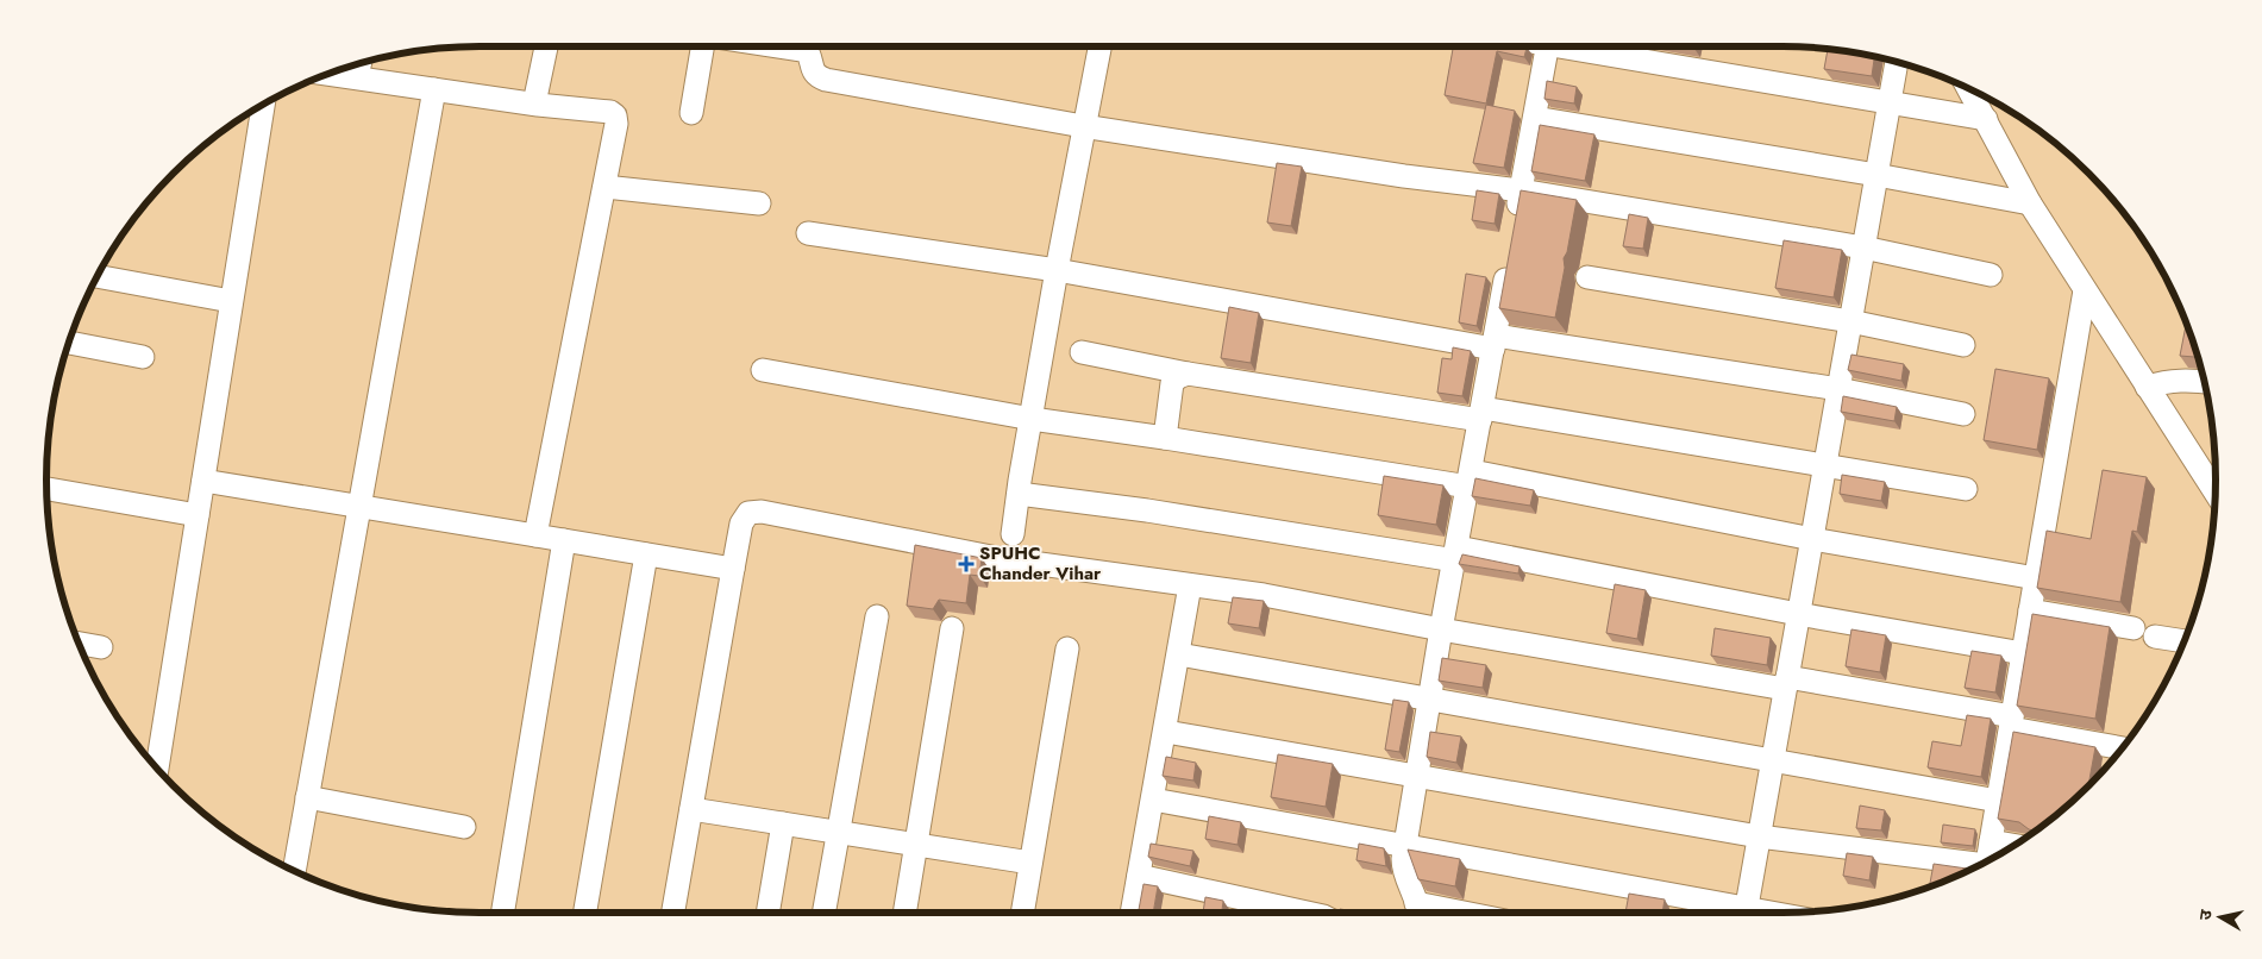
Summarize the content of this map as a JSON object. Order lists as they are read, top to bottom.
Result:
{
  "places": {
    "health": ["SPUHC Chander Vihar"]
  },
  "north": "left"
}
